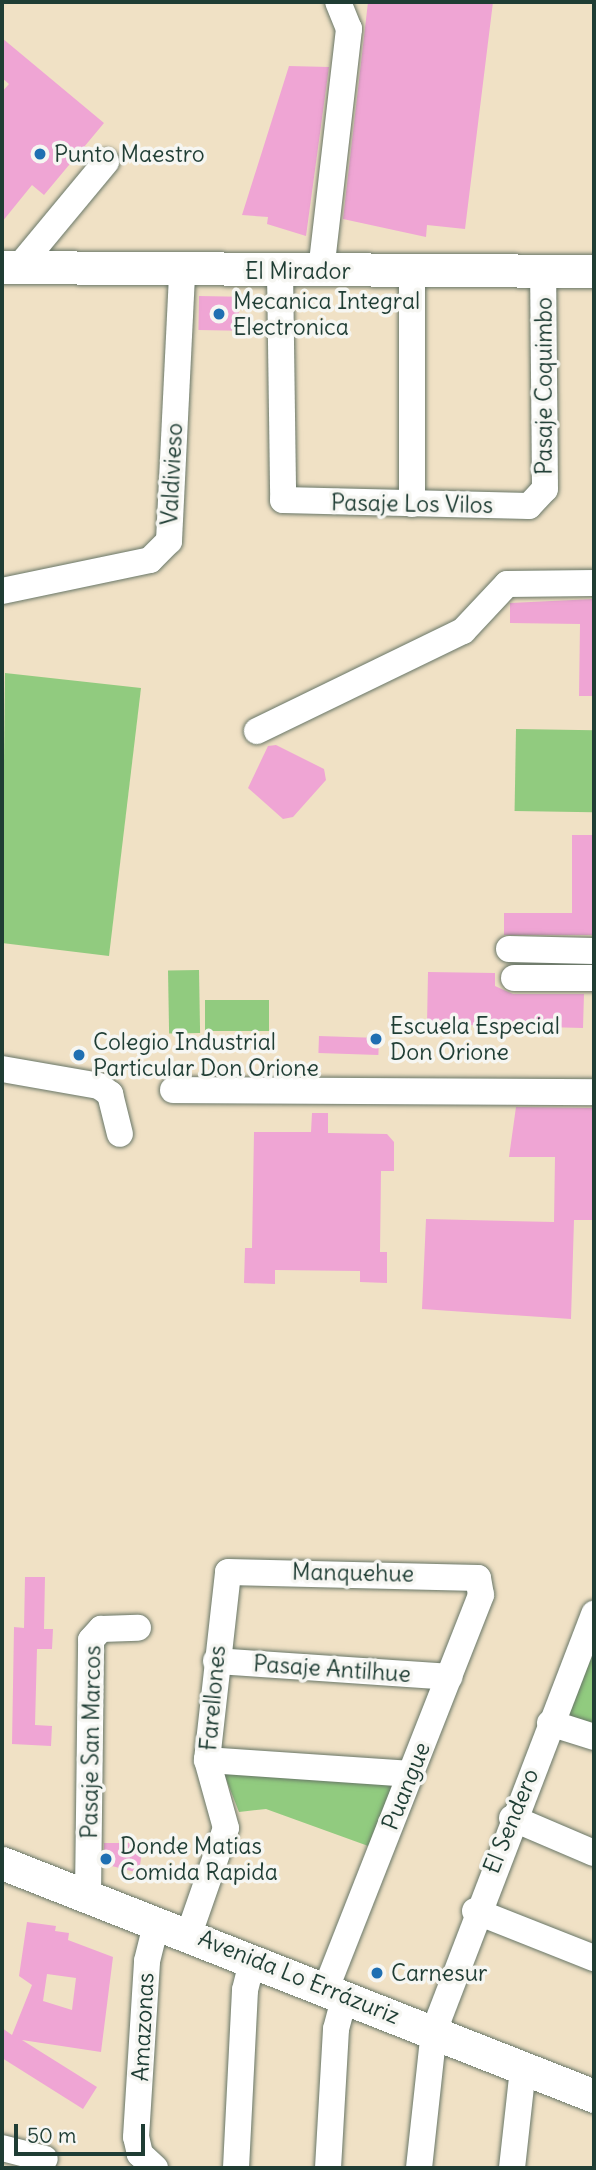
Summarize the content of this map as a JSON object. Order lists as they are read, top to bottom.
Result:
{
  "streets": {
    "main road": ["El Mirador", "Avenida Lo Errázuriz"],
    "street": [
      "Pasaje Coquimbo",
      "Valdivieso",
      "Pasaje Los Vilos",
      "Manquehue",
      "Pasaje Antilhue",
      "Farellones",
      "Pasaje San Marcos",
      "Puangue",
      "El Sendero",
      "Amazonas"
    ]
  },
  "crossings": [
    ["El Mirador", "Pasaje Coquimbo"],
    ["El Mirador", "Valdivieso"],
    ["El Mirador", "Pasaje Los Vilos"],
    ["Pasaje Coquimbo", "Pasaje Los Vilos"],
    ["Manquehue", "Farellones"],
    ["Manquehue", "Puangue"],
    ["Pasaje Antilhue", "Farellones"],
    ["Pasaje Antilhue", "Puangue"],
    ["Farellones", "Avenida Lo Errázuriz"],
    ["Pasaje San Marcos", "Avenida Lo Errázuriz"],
    ["Puangue", "Avenida Lo Errázuriz"],
    ["El Sendero", "Avenida Lo Errázuriz"],
    ["Avenida Lo Errázuriz", "Amazonas"]
  ],
  "places": [
    "Punto Maestro",
    "Mecanica Integral Electronica",
    "Escuela Especial Don Orione",
    "Colegio Industrial Particular Don Orione",
    "Donde Matias Comida Rapida",
    "Carnesur"
  ],
  "scale_bar": "50 m"
}
